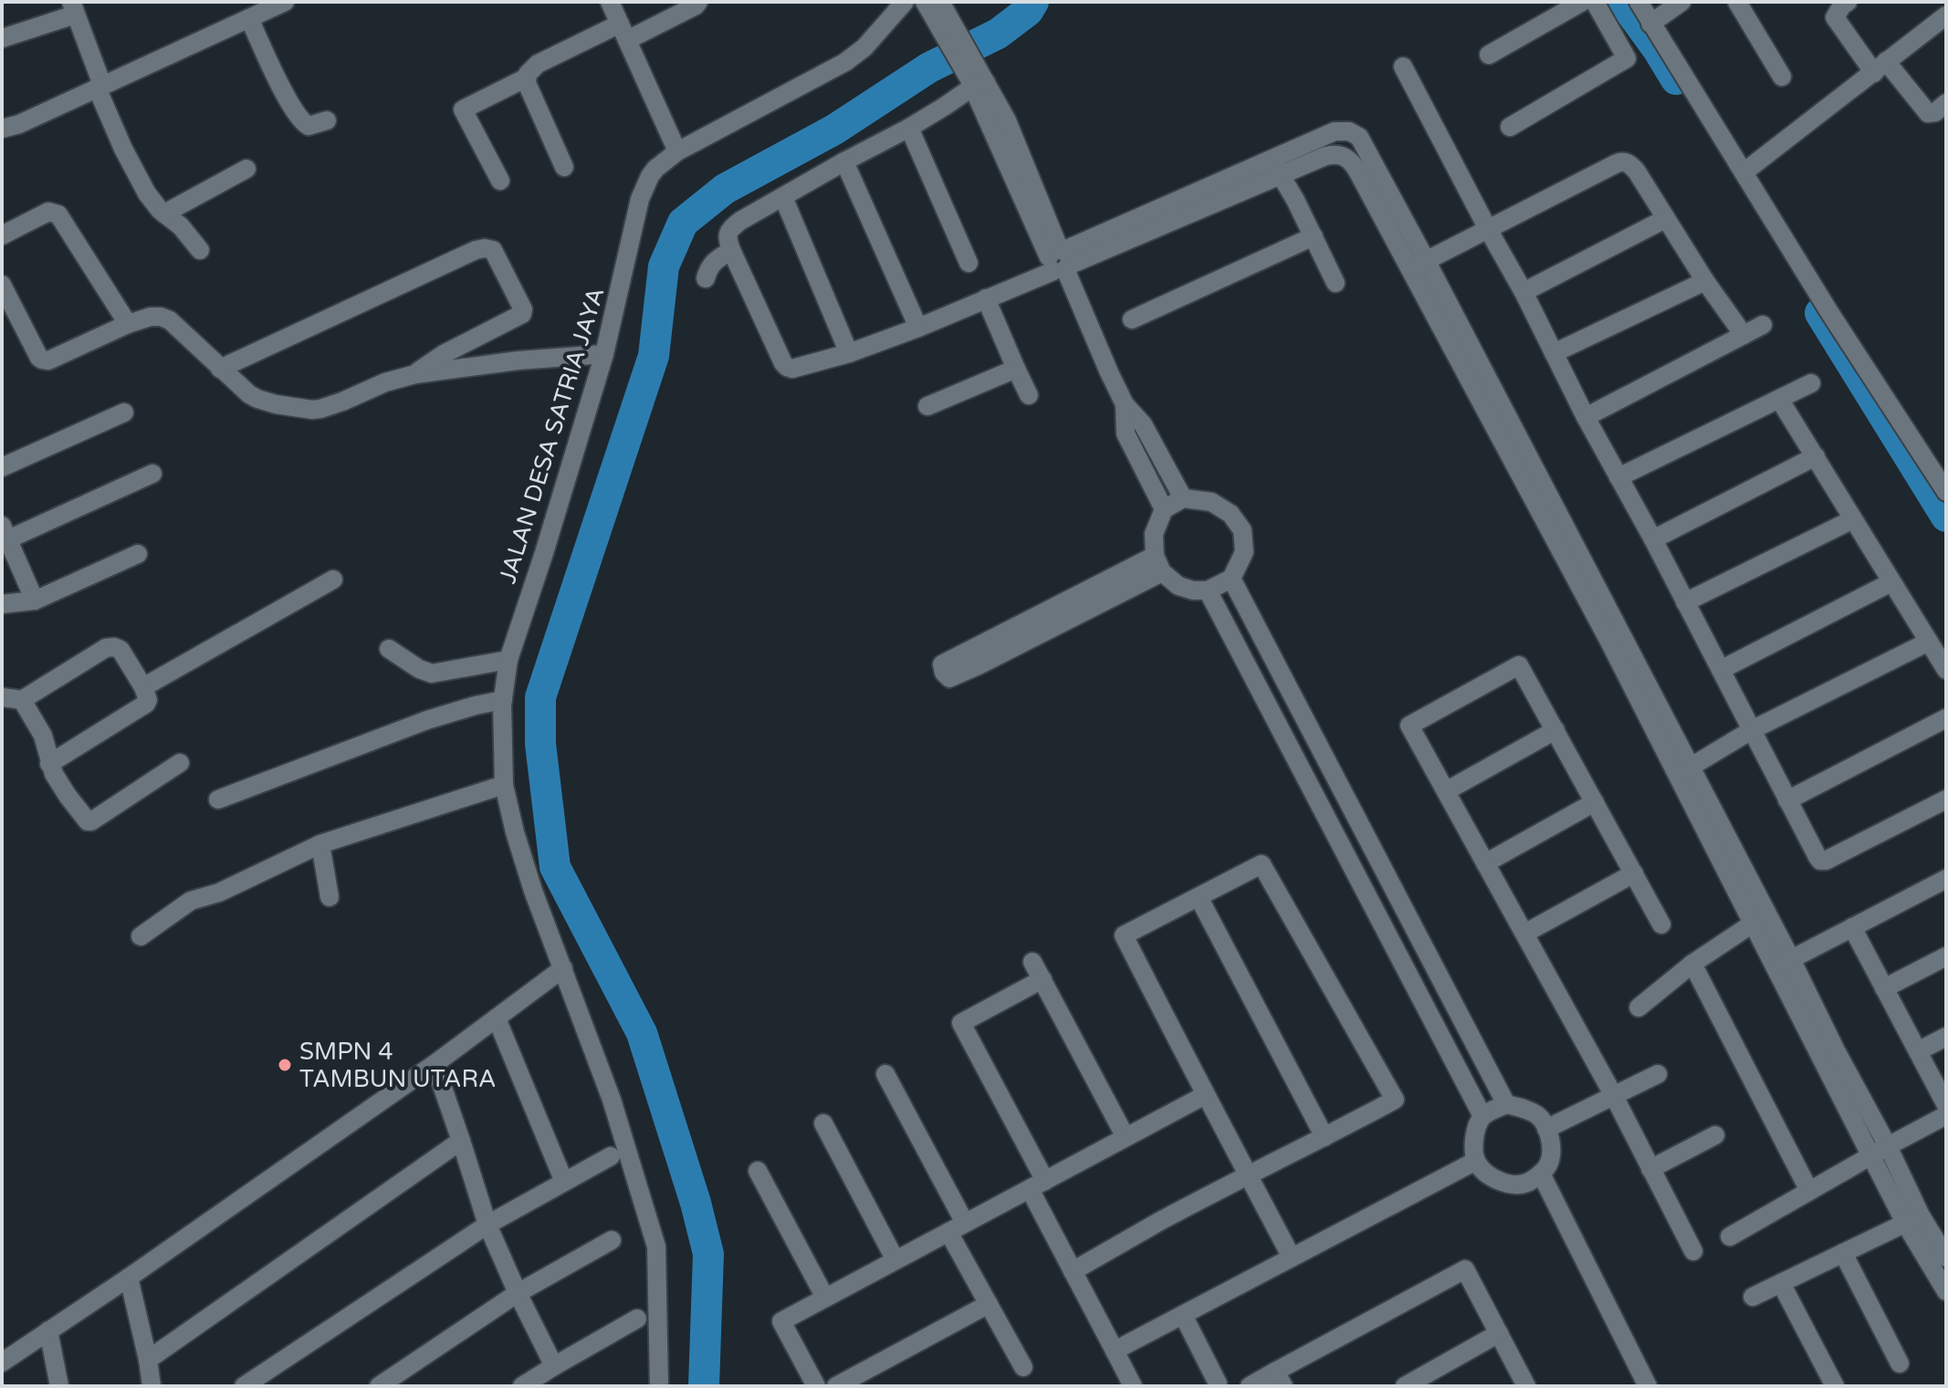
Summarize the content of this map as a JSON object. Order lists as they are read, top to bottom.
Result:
{
  "streets": {
    "street": ["JALAN DESA SATRIA JAYA"]
  },
  "places": ["SMPN 4 TAMBUN UTARA"]
}
